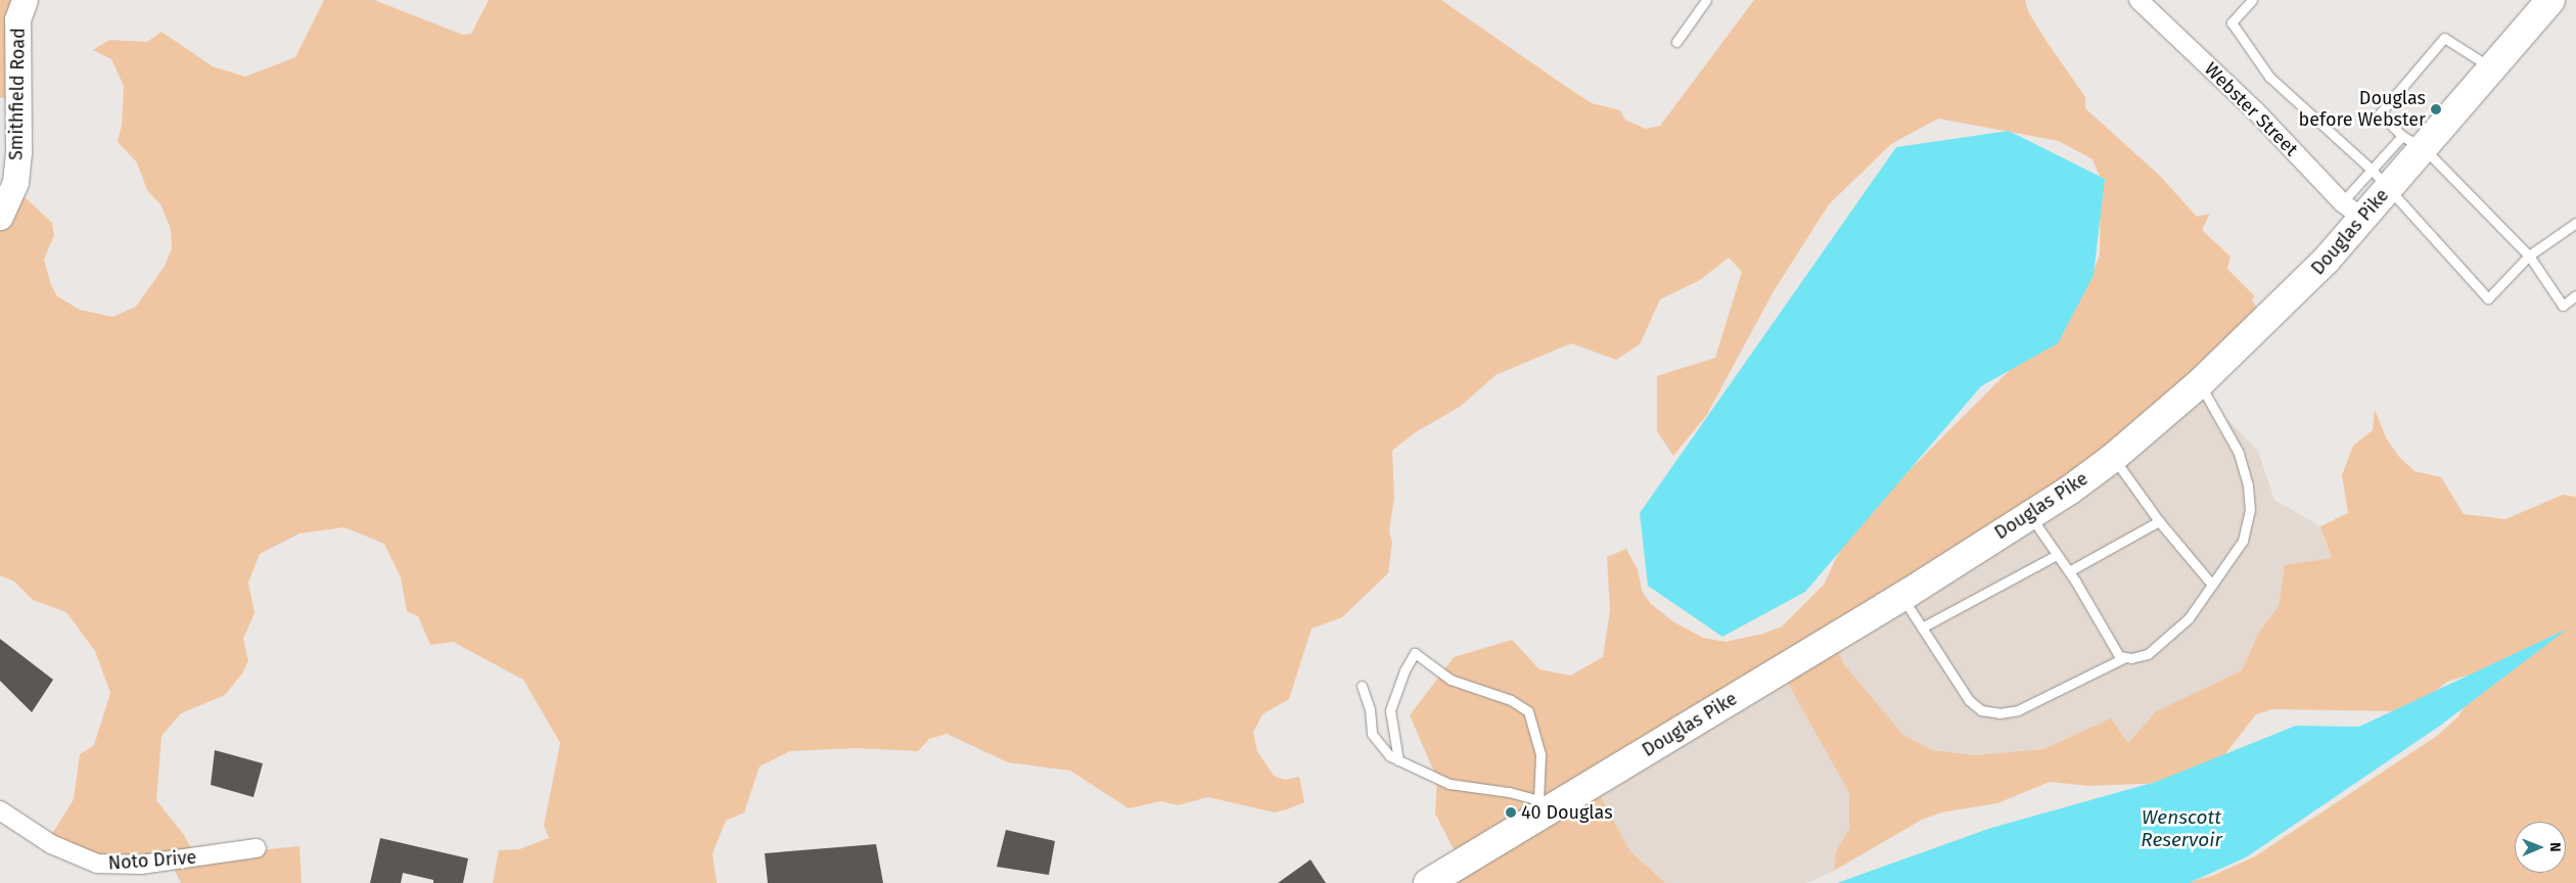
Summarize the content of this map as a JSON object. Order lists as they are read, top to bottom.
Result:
{
  "streets": {
    "main road": ["Douglas Pike"],
    "street": ["Smithfield Road", "Webster Street", "Noto Drive"]
  },
  "crossings": [
    ["Webster Street", "Douglas Pike"]
  ],
  "water": ["Wenscott Reservoir"],
  "places": ["Douglas before Webster", "40 Douglas"],
  "north": "right"
}
